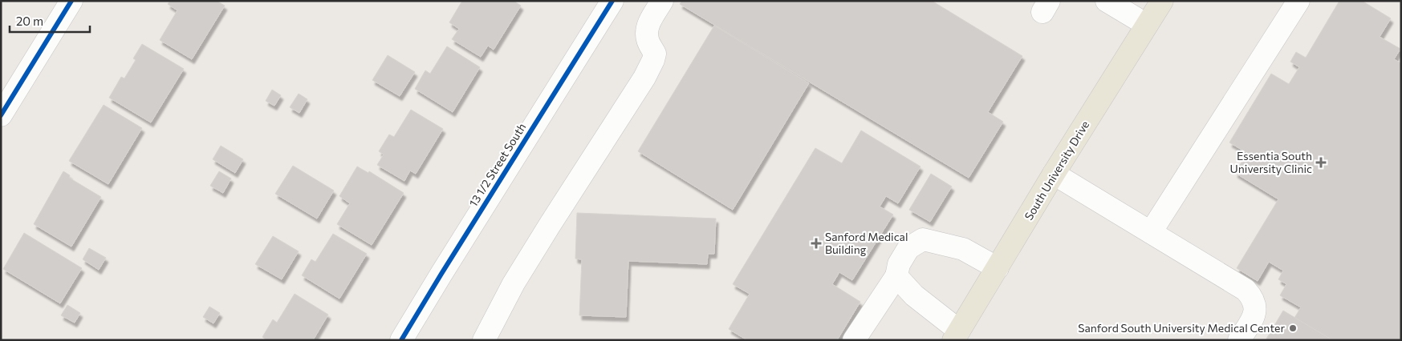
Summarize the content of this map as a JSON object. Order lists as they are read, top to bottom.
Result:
{
  "streets": {
    "main road": ["South University Drive"],
    "street": ["13 1/2 Street South"]
  },
  "places": {
    "health": ["Essentia South University Clinic", "Sanford Medical Building"],
    "other": ["Sanford South University Medical Center"]
  },
  "scale_bar": "20 m"
}
